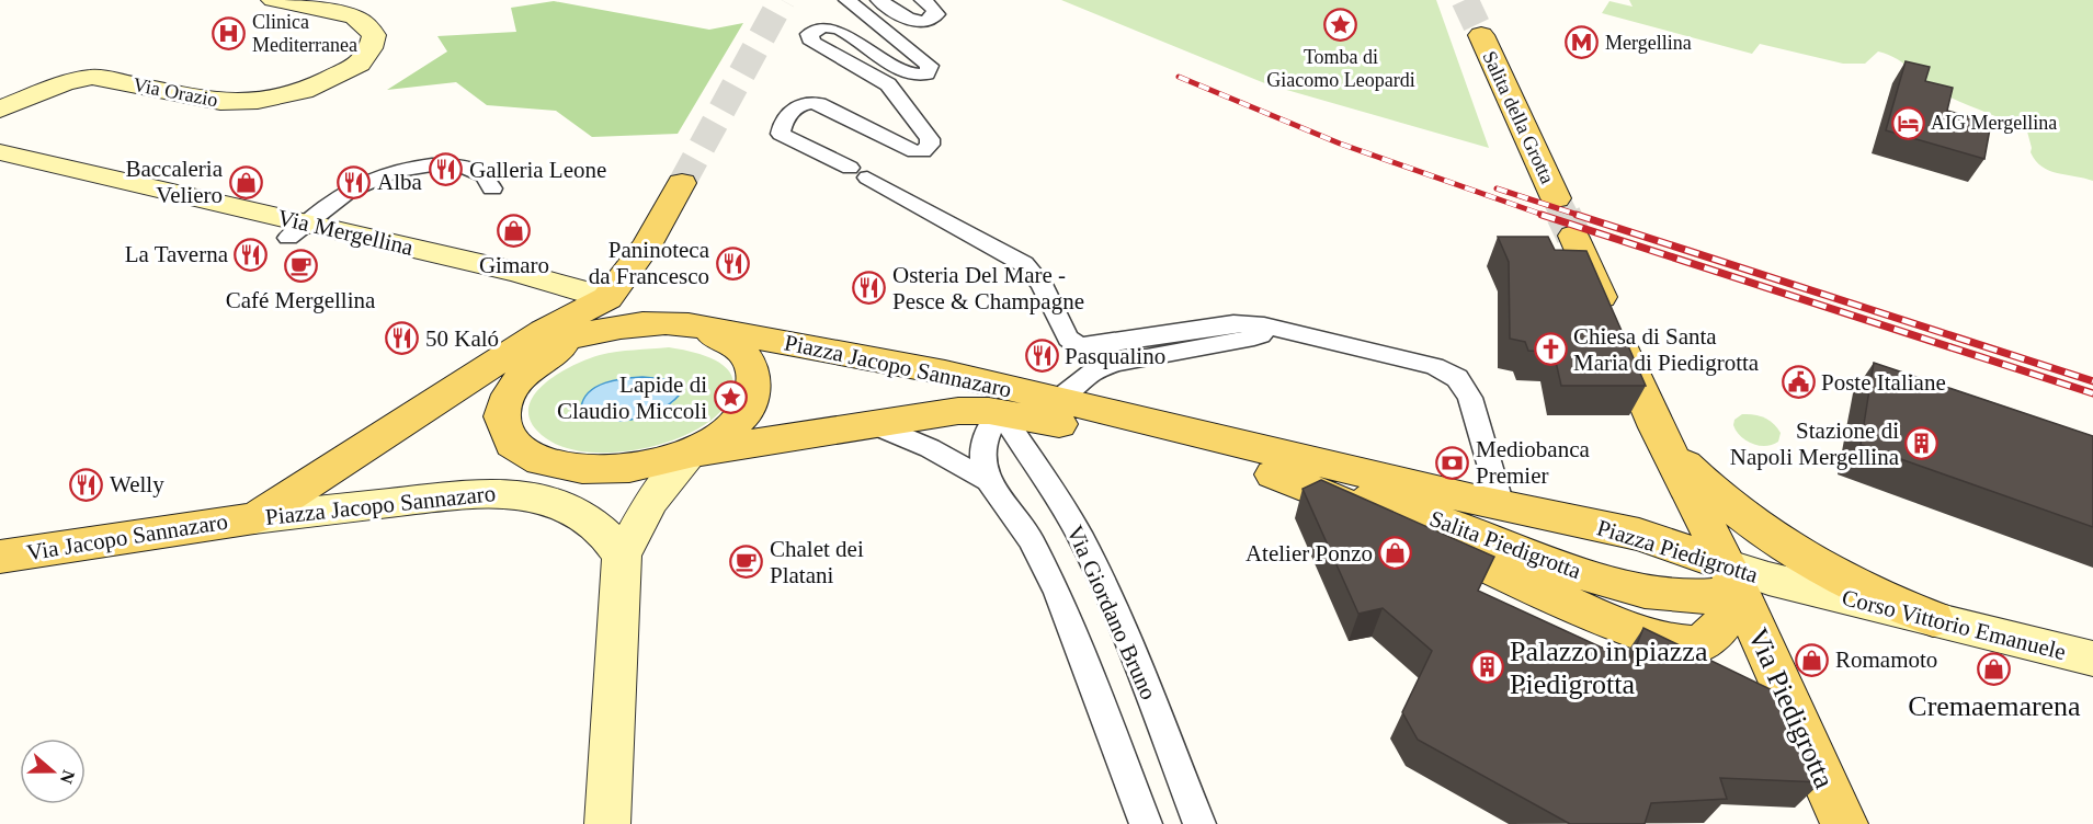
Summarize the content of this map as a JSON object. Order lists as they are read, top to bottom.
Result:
{
  "streets": {
    "main road": [
      "Salita della Grotta",
      "Via Mergellina",
      "Piazza Jacopo Sannazaro",
      "Via Jacopo Sannazaro",
      "Salita Piedigrotta",
      "Piazza Piedigrotta",
      "Via Piedigrotta"
    ],
    "street": ["Via Orazio", "Via Giordano Bruno", "Corso Vittorio Emanuele"]
  },
  "crossings": [
    ["Via Mergellina", "Piazza Jacopo Sannazaro"],
    ["Piazza Jacopo Sannazaro", "Via Jacopo Sannazaro"],
    ["Piazza Jacopo Sannazaro", "Salita Piedigrotta"],
    ["Piazza Jacopo Sannazaro", "Via Giordano Bruno"],
    ["Salita Piedigrotta", "Piazza Piedigrotta"],
    ["Salita Piedigrotta", "Via Giordano Bruno"],
    ["Salita Piedigrotta", "Corso Vittorio Emanuele"],
    ["Salita Piedigrotta", "Via Piedigrotta"],
    ["Piazza Piedigrotta", "Via Piedigrotta"]
  ],
  "places": {
    "place": ["Tomba di Giacomo Leopardi", "Lapide di Claudio Miccoli"],
    "hospital": ["Clinica Mediterranea"],
    "metro station": ["Mergellina"],
    "hotel": ["AIG Mergellina"],
    "restaurant": [
      "Galleria Leone",
      "Alba",
      "La Taverna",
      "Paninoteca da Francesco",
      "Osteria Del Mare - Pesce & Champagne",
      "50 Kaló",
      "Pasqualino",
      "Welly"
    ],
    "shop": [
      "Baccaleria Veliero",
      "Gimaro",
      "Atelier Ponzo",
      "Romamoto",
      "Cremaemarena"
    ],
    "cafe": ["Café Mergellina", "Chalet dei Platani"],
    "church": ["Chiesa di Santa Maria di Piedigrotta"],
    "public building": ["Poste Italiane"],
    "building": ["Stazione di Napoli Mergellina", "Palazzo in piazza Piedigrotta"],
    "bank": ["Mediobanca Premier"]
  },
  "north": "right"
}
